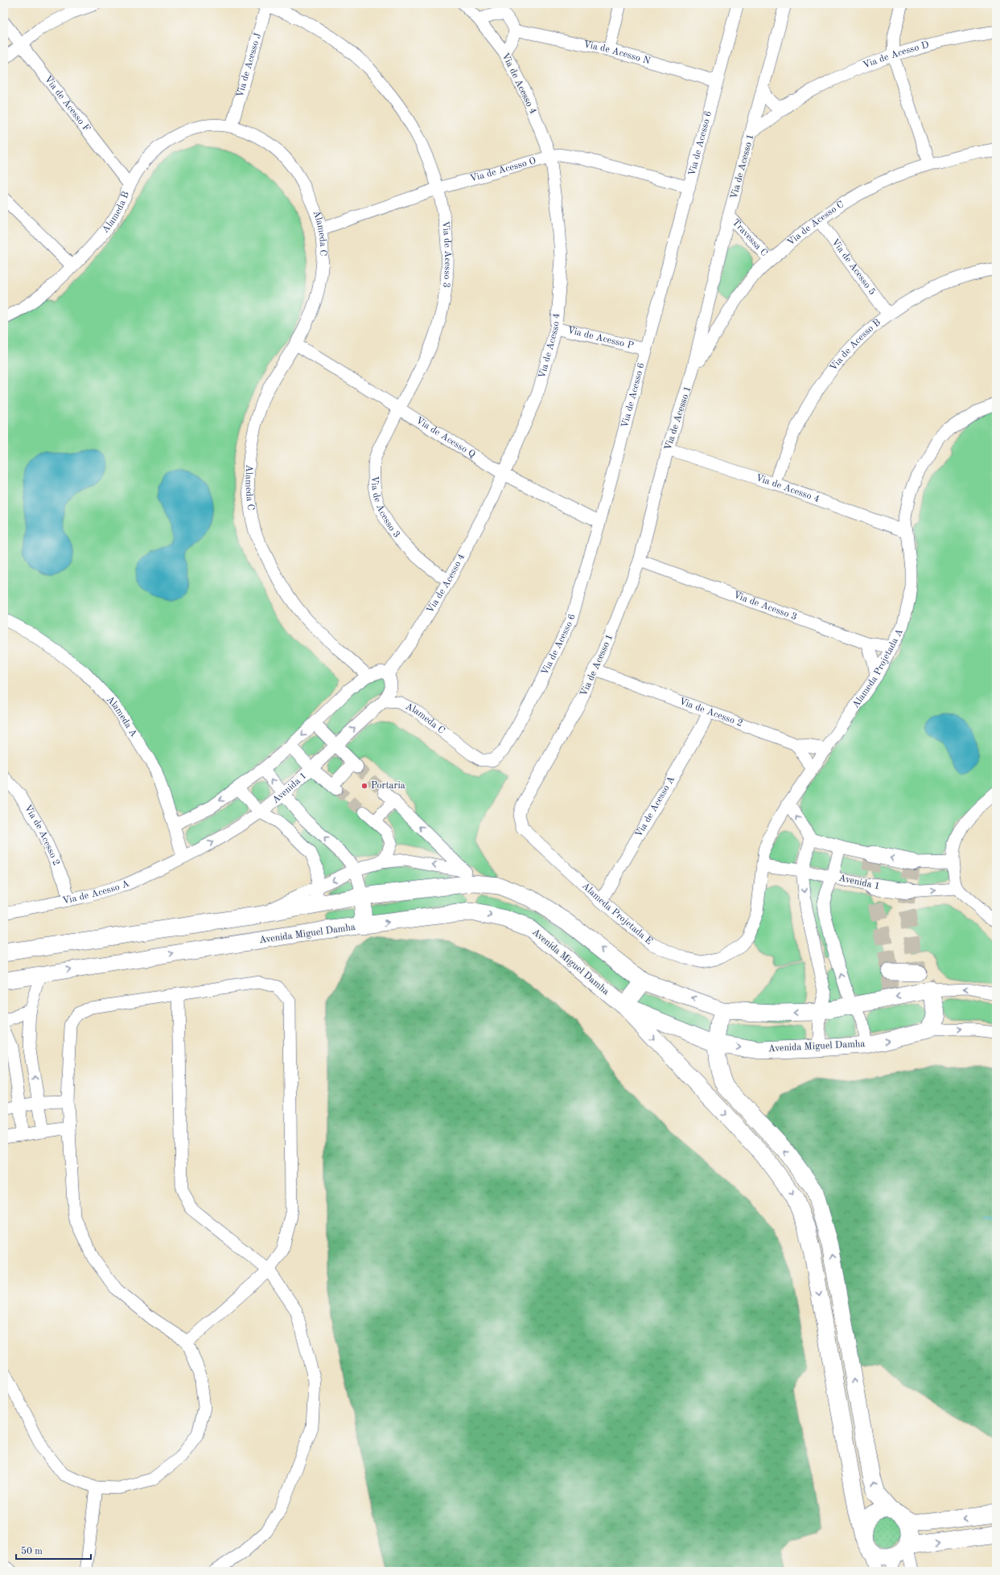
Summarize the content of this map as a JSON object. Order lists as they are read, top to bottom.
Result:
{
  "streets": {
    "street": [
      "Via de Acesso N",
      "Via de Acesso D",
      "Via de Acesso J",
      "Via de Acesso 4",
      "Via de Acesso F",
      "Via de Acesso 6",
      "Via de Acesso 1",
      "Via de Acesso O",
      "Alameda B",
      "Via de Acesso C",
      "Alameda C",
      "Travessa C",
      "Via de Acesso 3",
      "Via de Acesso 5",
      "Via de Acesso P",
      "Via de Acesso B",
      "Via de Acesso Q",
      "Alameda Projetada A",
      "Via de Acesso 2",
      "Alameda A",
      "Avenida 1",
      "Via de Acesso A",
      "Alameda Projetada E",
      "Avenida Miguel Damha"
    ]
  },
  "crossings": [
    ["Via de Acesso N", "Via de Acesso 6"],
    ["Via de Acesso D", "Via de Acesso 1"],
    ["Via de Acesso J", "Alameda B"],
    ["Via de Acesso J", "Alameda C"],
    ["Via de Acesso J", "Via de Acesso 3"],
    ["Via de Acesso 4", "Via de Acesso 1"],
    ["Via de Acesso 4", "Via de Acesso O"],
    ["Via de Acesso 4", "Via de Acesso 3"],
    ["Via de Acesso 4", "Via de Acesso P"],
    ["Via de Acesso 4", "Via de Acesso B"],
    ["Via de Acesso 4", "Via de Acesso Q"],
    ["Via de Acesso 4", "Alameda Projetada A"],
    ["Via de Acesso F", "Alameda B"],
    ["Via de Acesso 6", "Via de Acesso O"],
    ["Via de Acesso 6", "Alameda C"],
    ["Via de Acesso 6", "Via de Acesso P"],
    ["Via de Acesso 6", "Via de Acesso Q"],
    ["Via de Acesso 1", "Via de Acesso C"],
    ["Via de Acesso 1", "Travessa C"],
    ["Via de Acesso 1", "Via de Acesso 3"],
    ["Via de Acesso 1", "Via de Acesso 2"],
    ["Via de Acesso 1", "Alameda Projetada E"],
    ["Via de Acesso O", "Alameda C"],
    ["Via de Acesso O", "Via de Acesso 3"],
    ["Alameda B", "Alameda C"],
    ["Via de Acesso C", "Travessa C"],
    ["Via de Acesso C", "Via de Acesso 5"],
    ["Alameda C", "Via de Acesso Q"],
    ["Alameda C", "Avenida 1"],
    ["Via de Acesso 3", "Via de Acesso Q"],
    ["Via de Acesso 3", "Alameda Projetada A"],
    ["Via de Acesso 5", "Via de Acesso B"],
    ["Alameda Projetada A", "Via de Acesso 2"],
    ["Alameda Projetada A", "Avenida 1"],
    ["Alameda Projetada A", "Alameda Projetada E"],
    ["Via de Acesso 2", "Via de Acesso A"],
    ["Alameda A", "Avenida 1"],
    ["Alameda A", "Via de Acesso A"],
    ["Avenida 1", "Via de Acesso A"],
    ["Via de Acesso A", "Alameda Projetada E"]
  ],
  "places": ["Portaria"],
  "scale_bar": "50 m"
}
